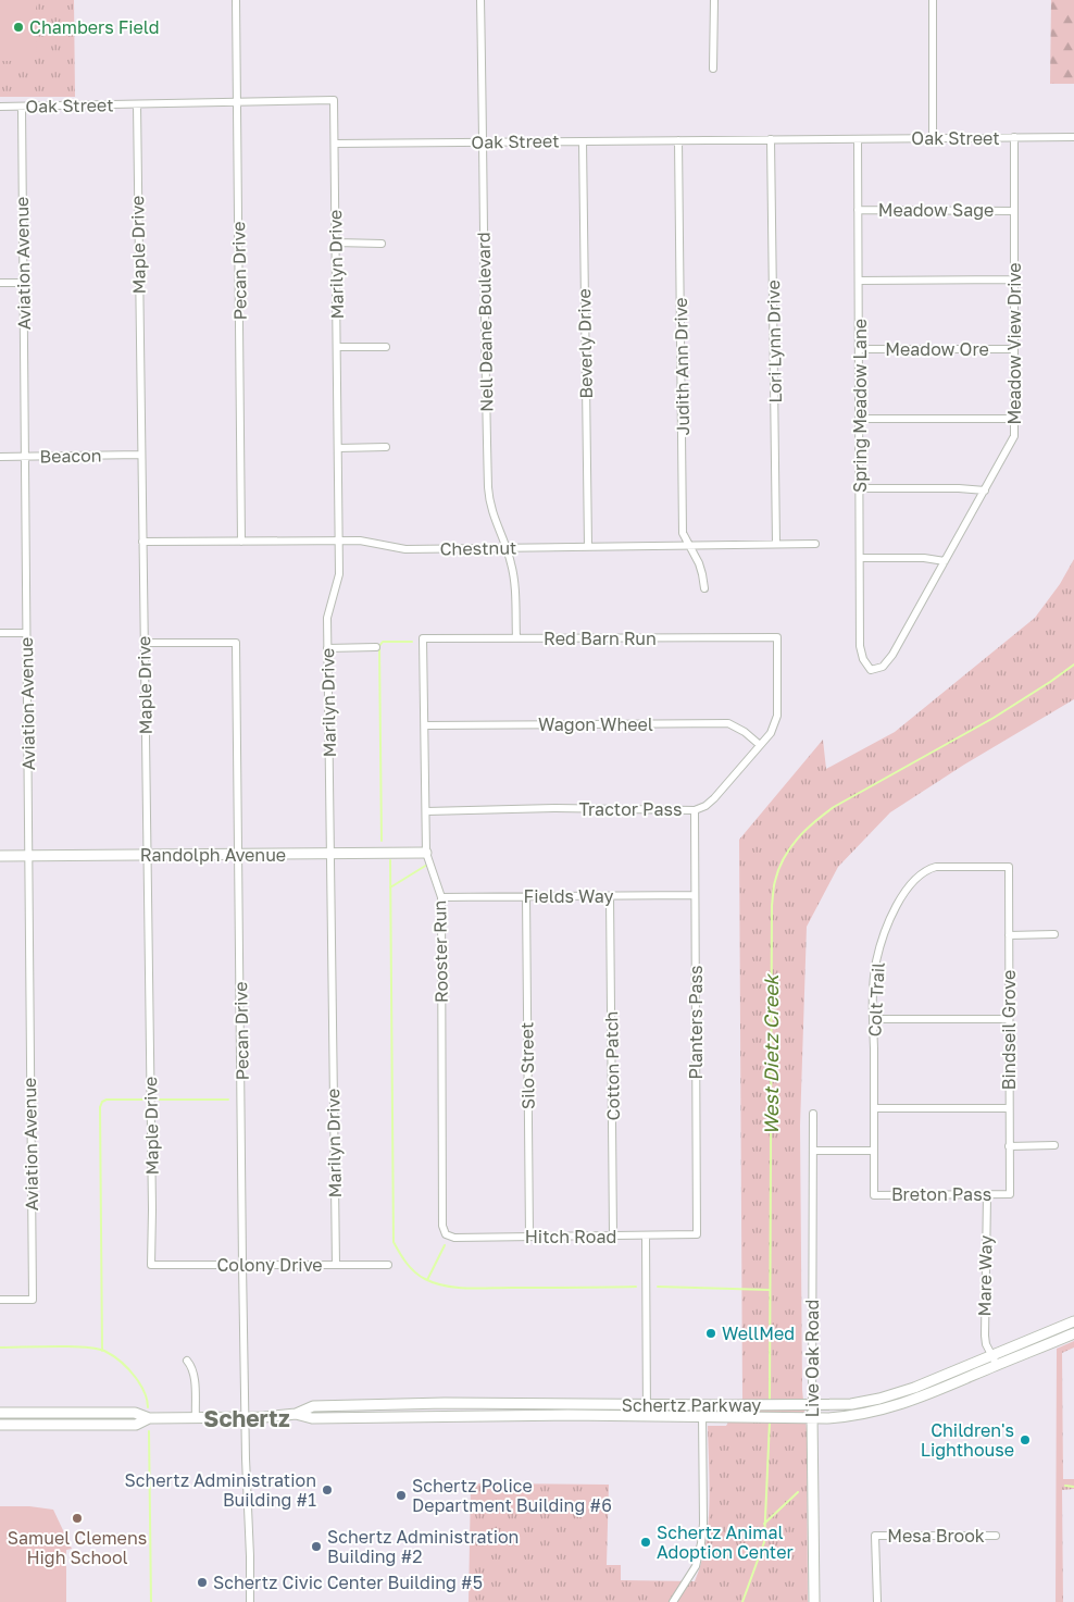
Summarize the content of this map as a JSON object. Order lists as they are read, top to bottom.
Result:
{
  "streets": {
    "main road": ["Randolph Avenue", "Live Oak Road", "Schertz Parkway"],
    "street": [
      "Oak Street",
      "Meadow Sage",
      "Maple Drive",
      "Aviation Avenue",
      "Marilyn Drive",
      "Pecan Drive",
      "Nell Deane Boulevard",
      "Lori Lynn Drive",
      "Beverly Drive",
      "Meadow View Drive",
      "Meadow Ore",
      "Judith Ann Drive",
      "Spring Meadow Lane",
      "Beacon",
      "Chestnut",
      "Red Barn Run",
      "Wagon Wheel",
      "Tractor Pass",
      "Fields Way",
      "Rooster Run",
      "Colt Trail",
      "Planters Pass",
      "Bindseil Grove",
      "Silo Street",
      "Cotton Patch",
      "Breton Pass",
      "Hitch Road",
      "Colony Drive",
      "Mare Way",
      "Mesa Brook"
    ]
  },
  "crossings": [
    ["Oak Street", "Maple Drive"],
    ["Oak Street", "Aviation Avenue"],
    ["Oak Street", "Marilyn Drive"],
    ["Oak Street", "Pecan Drive"],
    ["Oak Street", "Nell Deane Boulevard"],
    ["Oak Street", "Lori Lynn Drive"],
    ["Oak Street", "Beverly Drive"],
    ["Oak Street", "Meadow View Drive"],
    ["Oak Street", "Judith Ann Drive"],
    ["Oak Street", "Spring Meadow Lane"],
    ["Meadow Sage", "Meadow View Drive"],
    ["Meadow Sage", "Spring Meadow Lane"],
    ["Maple Drive", "Pecan Drive"],
    ["Maple Drive", "Beacon"],
    ["Maple Drive", "Chestnut"],
    ["Maple Drive", "Randolph Avenue"],
    ["Maple Drive", "Colony Drive"],
    ["Aviation Avenue", "Beacon"],
    ["Aviation Avenue", "Randolph Avenue"],
    ["Marilyn Drive", "Chestnut"],
    ["Marilyn Drive", "Randolph Avenue"],
    ["Marilyn Drive", "Colony Drive"],
    ["Pecan Drive", "Chestnut"],
    ["Pecan Drive", "Randolph Avenue"],
    ["Pecan Drive", "Colony Drive"],
    ["Pecan Drive", "Schertz Parkway"],
    ["Nell Deane Boulevard", "Chestnut"],
    ["Nell Deane Boulevard", "Red Barn Run"],
    ["Lori Lynn Drive", "Chestnut"],
    ["Beverly Drive", "Chestnut"],
    ["Meadow View Drive", "Meadow Ore"],
    ["Meadow View Drive", "Spring Meadow Lane"],
    ["Meadow Ore", "Spring Meadow Lane"],
    ["Judith Ann Drive", "Chestnut"],
    ["Red Barn Run", "Tractor Pass"],
    ["Red Barn Run", "Rooster Run"],
    ["Wagon Wheel", "Tractor Pass"],
    ["Wagon Wheel", "Rooster Run"],
    ["Tractor Pass", "Rooster Run"],
    ["Tractor Pass", "Planters Pass"],
    ["Randolph Avenue", "Rooster Run"],
    ["Fields Way", "Rooster Run"],
    ["Fields Way", "Planters Pass"],
    ["Fields Way", "Silo Street"],
    ["Fields Way", "Cotton Patch"],
    ["Rooster Run", "Hitch Road"],
    ["Colt Trail", "Bindseil Grove"],
    ["Colt Trail", "Breton Pass"],
    ["Planters Pass", "Hitch Road"],
    ["Bindseil Grove", "Breton Pass"],
    ["Silo Street", "Hitch Road"],
    ["Cotton Patch", "Hitch Road"],
    ["Breton Pass", "Mare Way"],
    ["Mare Way", "Schertz Parkway"],
    ["Live Oak Road", "Schertz Parkway"]
  ],
  "districts": ["Schertz"],
  "water": ["West Dietz Creek"],
  "places": [
    "Chambers Field",
    "WellMed",
    "Children's Lighthouse",
    "Schertz Administration Building #1",
    "Schertz Police Department Building #6",
    "Samuel Clemens High School",
    "Schertz Animal Adoption Center",
    "Schertz Administration Building #2",
    "Schertz Civic Center Building #5"
  ]
}
